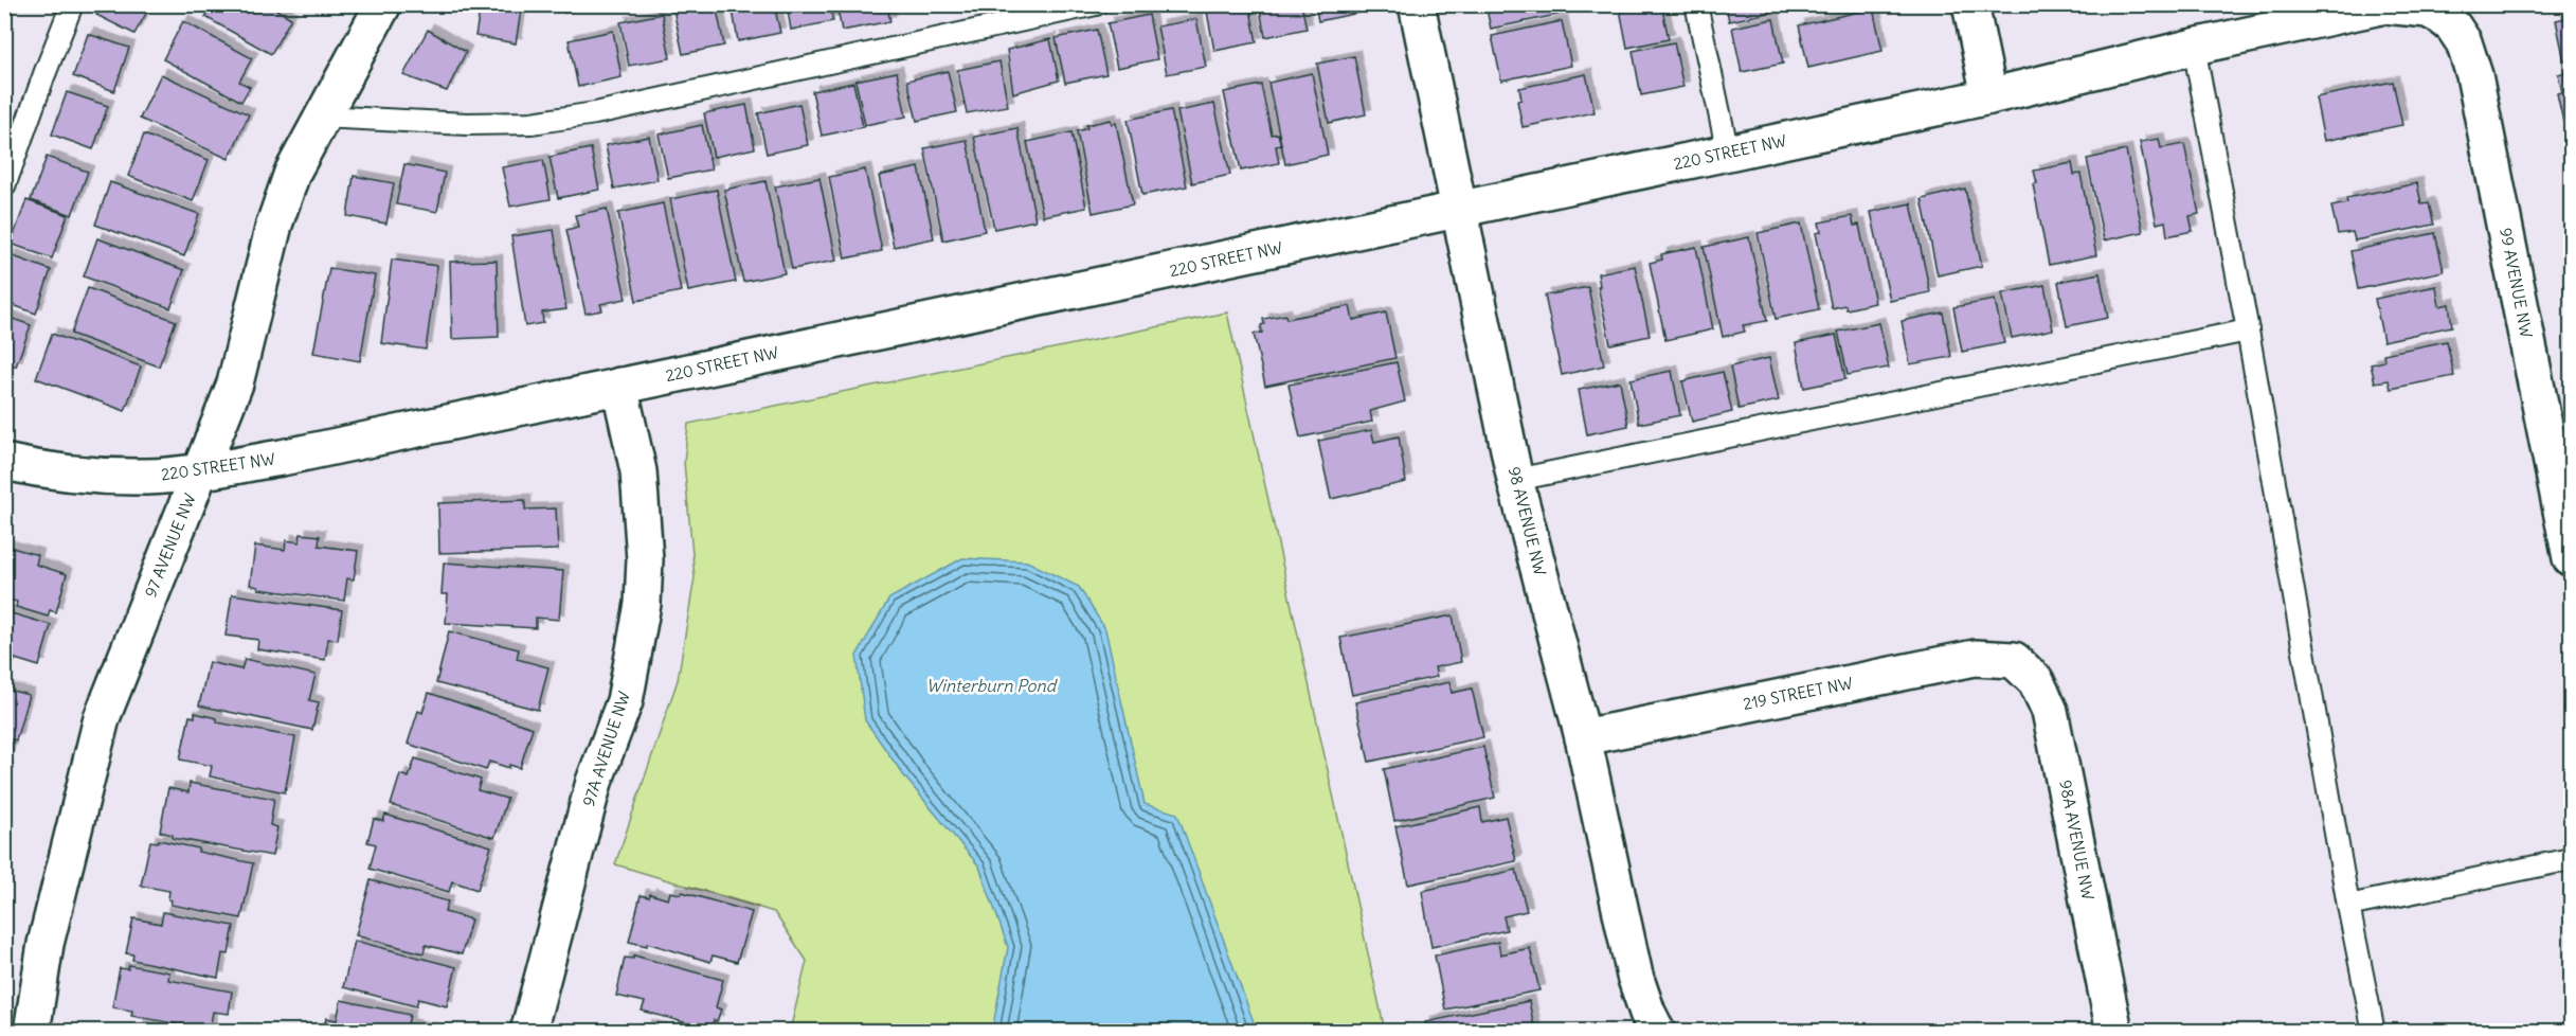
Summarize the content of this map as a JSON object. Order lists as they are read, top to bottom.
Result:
{
  "streets": {
    "street": [
      "220 STREET NW",
      "99 AVENUE NW",
      "98 AVENUE NW",
      "97 AVENUE NW",
      "219 STREET NW",
      "97A AVENUE NW",
      "98A AVENUE NW"
    ]
  },
  "crossings": [
    ["220 STREET NW", "99 AVENUE NW"],
    ["220 STREET NW", "98 AVENUE NW"],
    ["220 STREET NW", "97 AVENUE NW"],
    ["220 STREET NW", "97A AVENUE NW"],
    ["98 AVENUE NW", "219 STREET NW"],
    ["219 STREET NW", "98A AVENUE NW"]
  ],
  "water": ["Winterburn Pond"]
}
